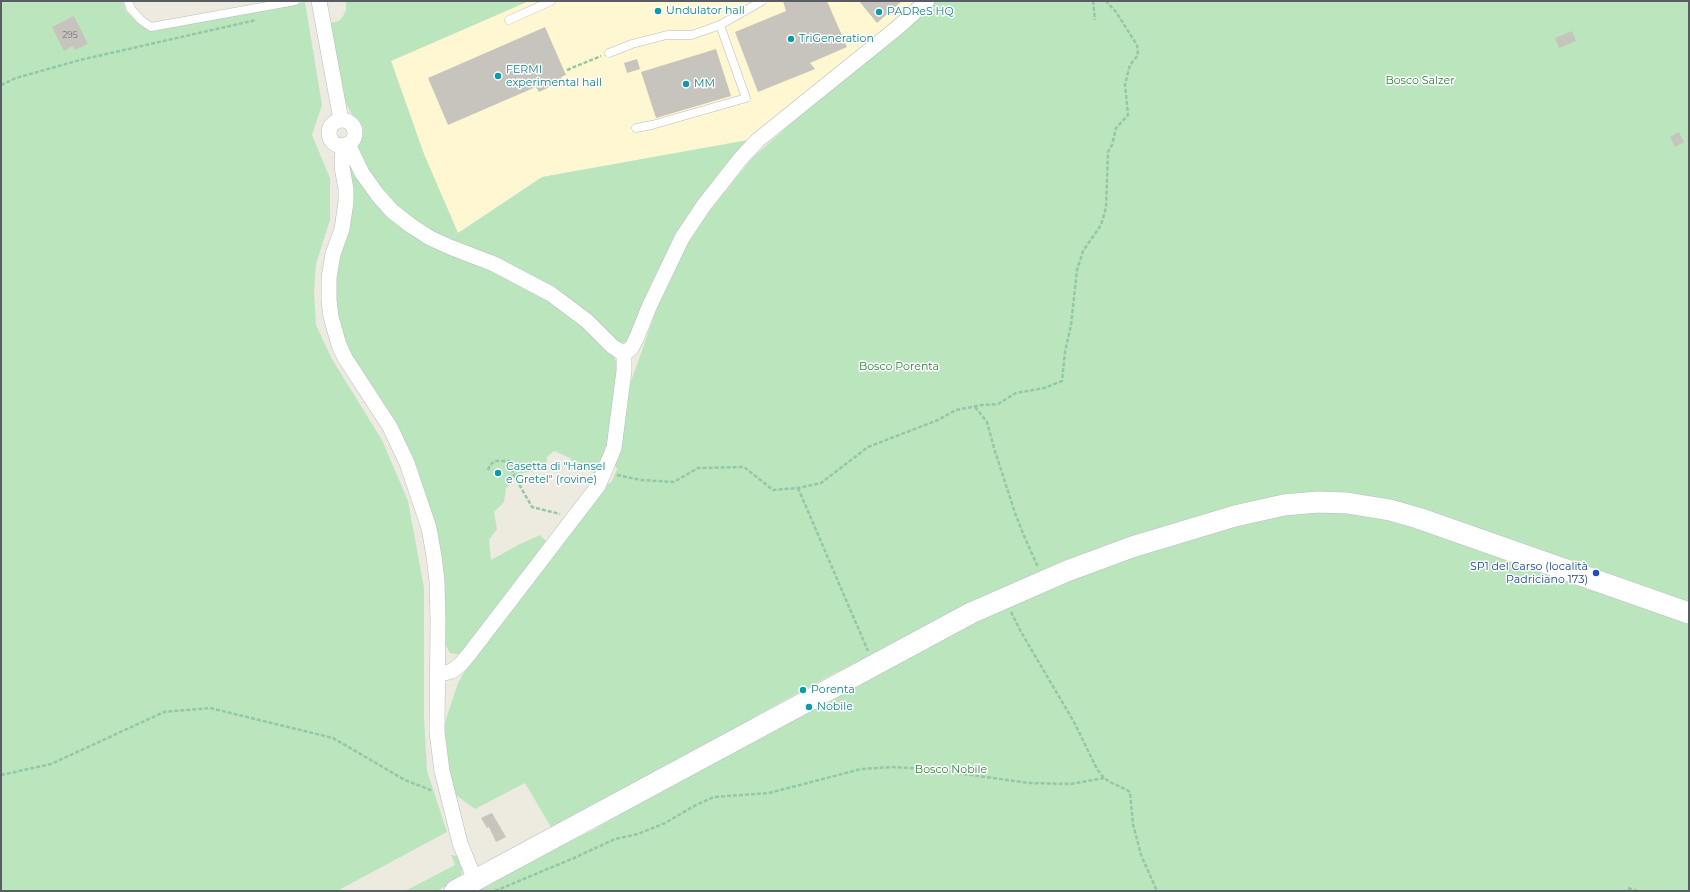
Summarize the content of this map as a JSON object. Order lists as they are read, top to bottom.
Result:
{
  "parks": ["Bosco Salzer", "Bosco Porenta", "Bosco Nobile"],
  "places": [
    "Undulator hall",
    "PADReS HQ",
    "TriGeneration",
    "FERMI experimental hall",
    "MM",
    "Casetta di \"Hansel e Gretel\" (rovine)",
    "SP1 del Carso (località Padriciano 173)",
    "Porenta",
    "Nobile"
  ],
  "house_numbers": ["295"]
}
